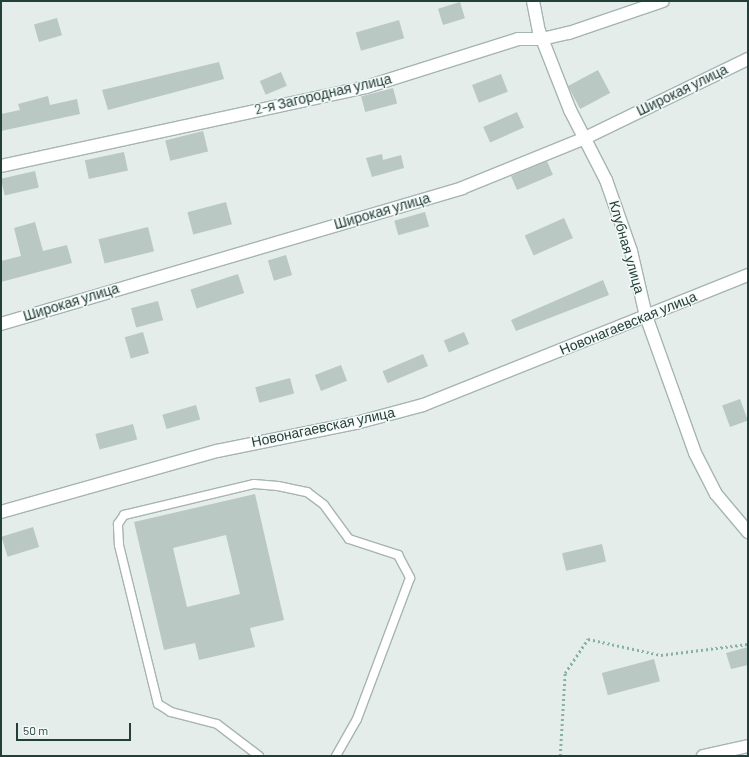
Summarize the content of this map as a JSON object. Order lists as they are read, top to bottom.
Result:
{
  "streets": {
    "street": [
      "Широкая улица",
      "2-я Загородная улица",
      "Клубная улица",
      "Новонагаевская улица"
    ]
  },
  "crossings": [
    ["Широкая улица", "Клубная улица"],
    ["2-я Загородная улица", "Клубная улица"],
    ["Клубная улица", "Новонагаевская улица"]
  ],
  "scale_bar": "50 m"
}
